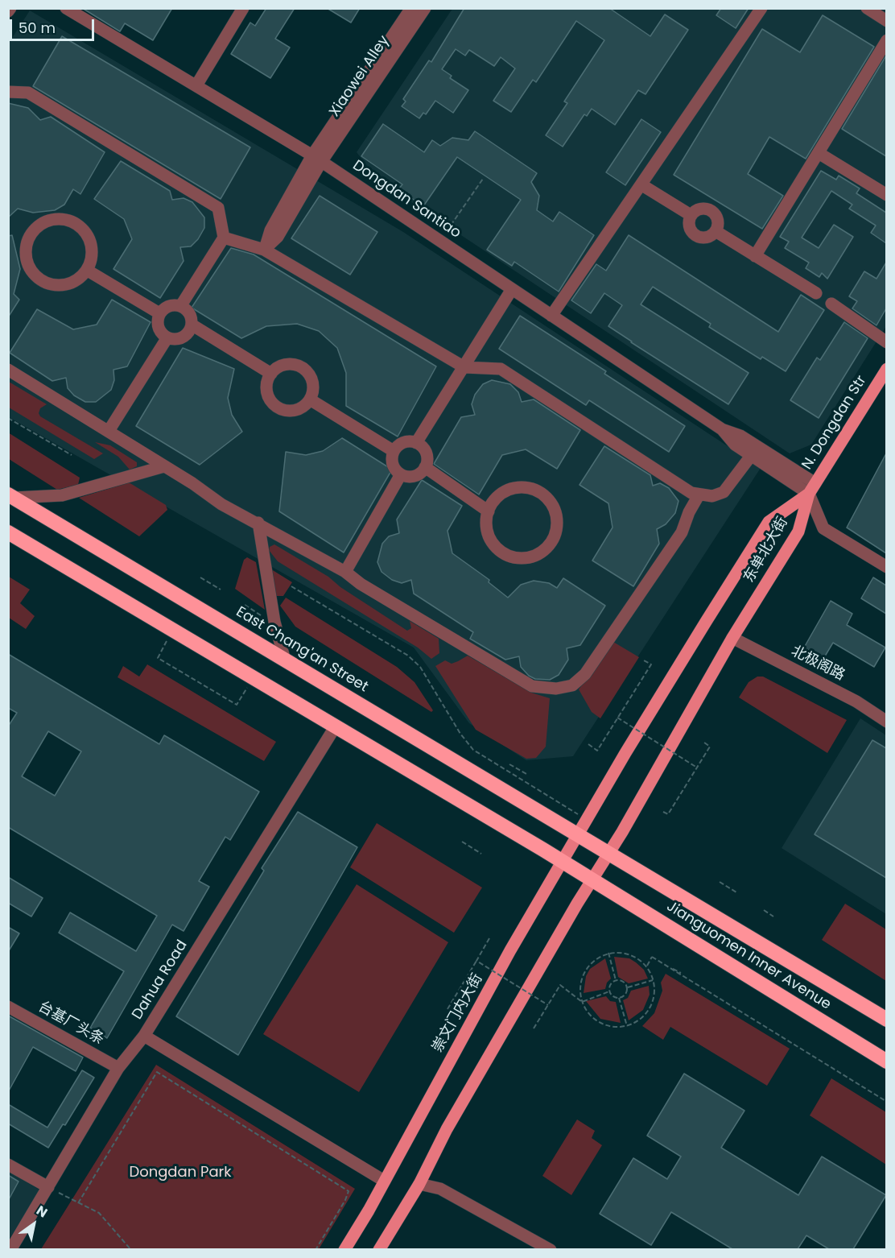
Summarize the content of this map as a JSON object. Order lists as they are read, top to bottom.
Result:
{
  "streets": {
    "highway": ["East Chang'an Street", "Jianguomen Inner Avenue"],
    "main road": ["N. Dongdan Str", "东单北大街", "崇文门内大街"],
    "street": [
      "Xiaowei Alley",
      "Dongdan Santiao",
      "北极阁路",
      "Dahua Road",
      "台基厂头条"
    ]
  },
  "crossings": [
    ["Xiaowei Alley", "Dongdan Santiao"],
    ["Dongdan Santiao", "N. Dongdan Str"],
    ["Dongdan Santiao", "东单北大街"],
    ["N. Dongdan Str", "东单北大街"],
    ["东单北大街", "East Chang'an Street"],
    ["东单北大街", "北极阁路"],
    ["东单北大街", "Jianguomen Inner Avenue"],
    ["东单北大街", "崇文门内大街"],
    ["East Chang'an Street", "Jianguomen Inner Avenue"],
    ["East Chang'an Street", "崇文门内大街"],
    ["Jianguomen Inner Avenue", "崇文门内大街"],
    ["Dahua Road", "台基厂头条"]
  ],
  "parks": ["Dongdan Park"],
  "scale_bar": "50 m",
  "north": "top right"
}
